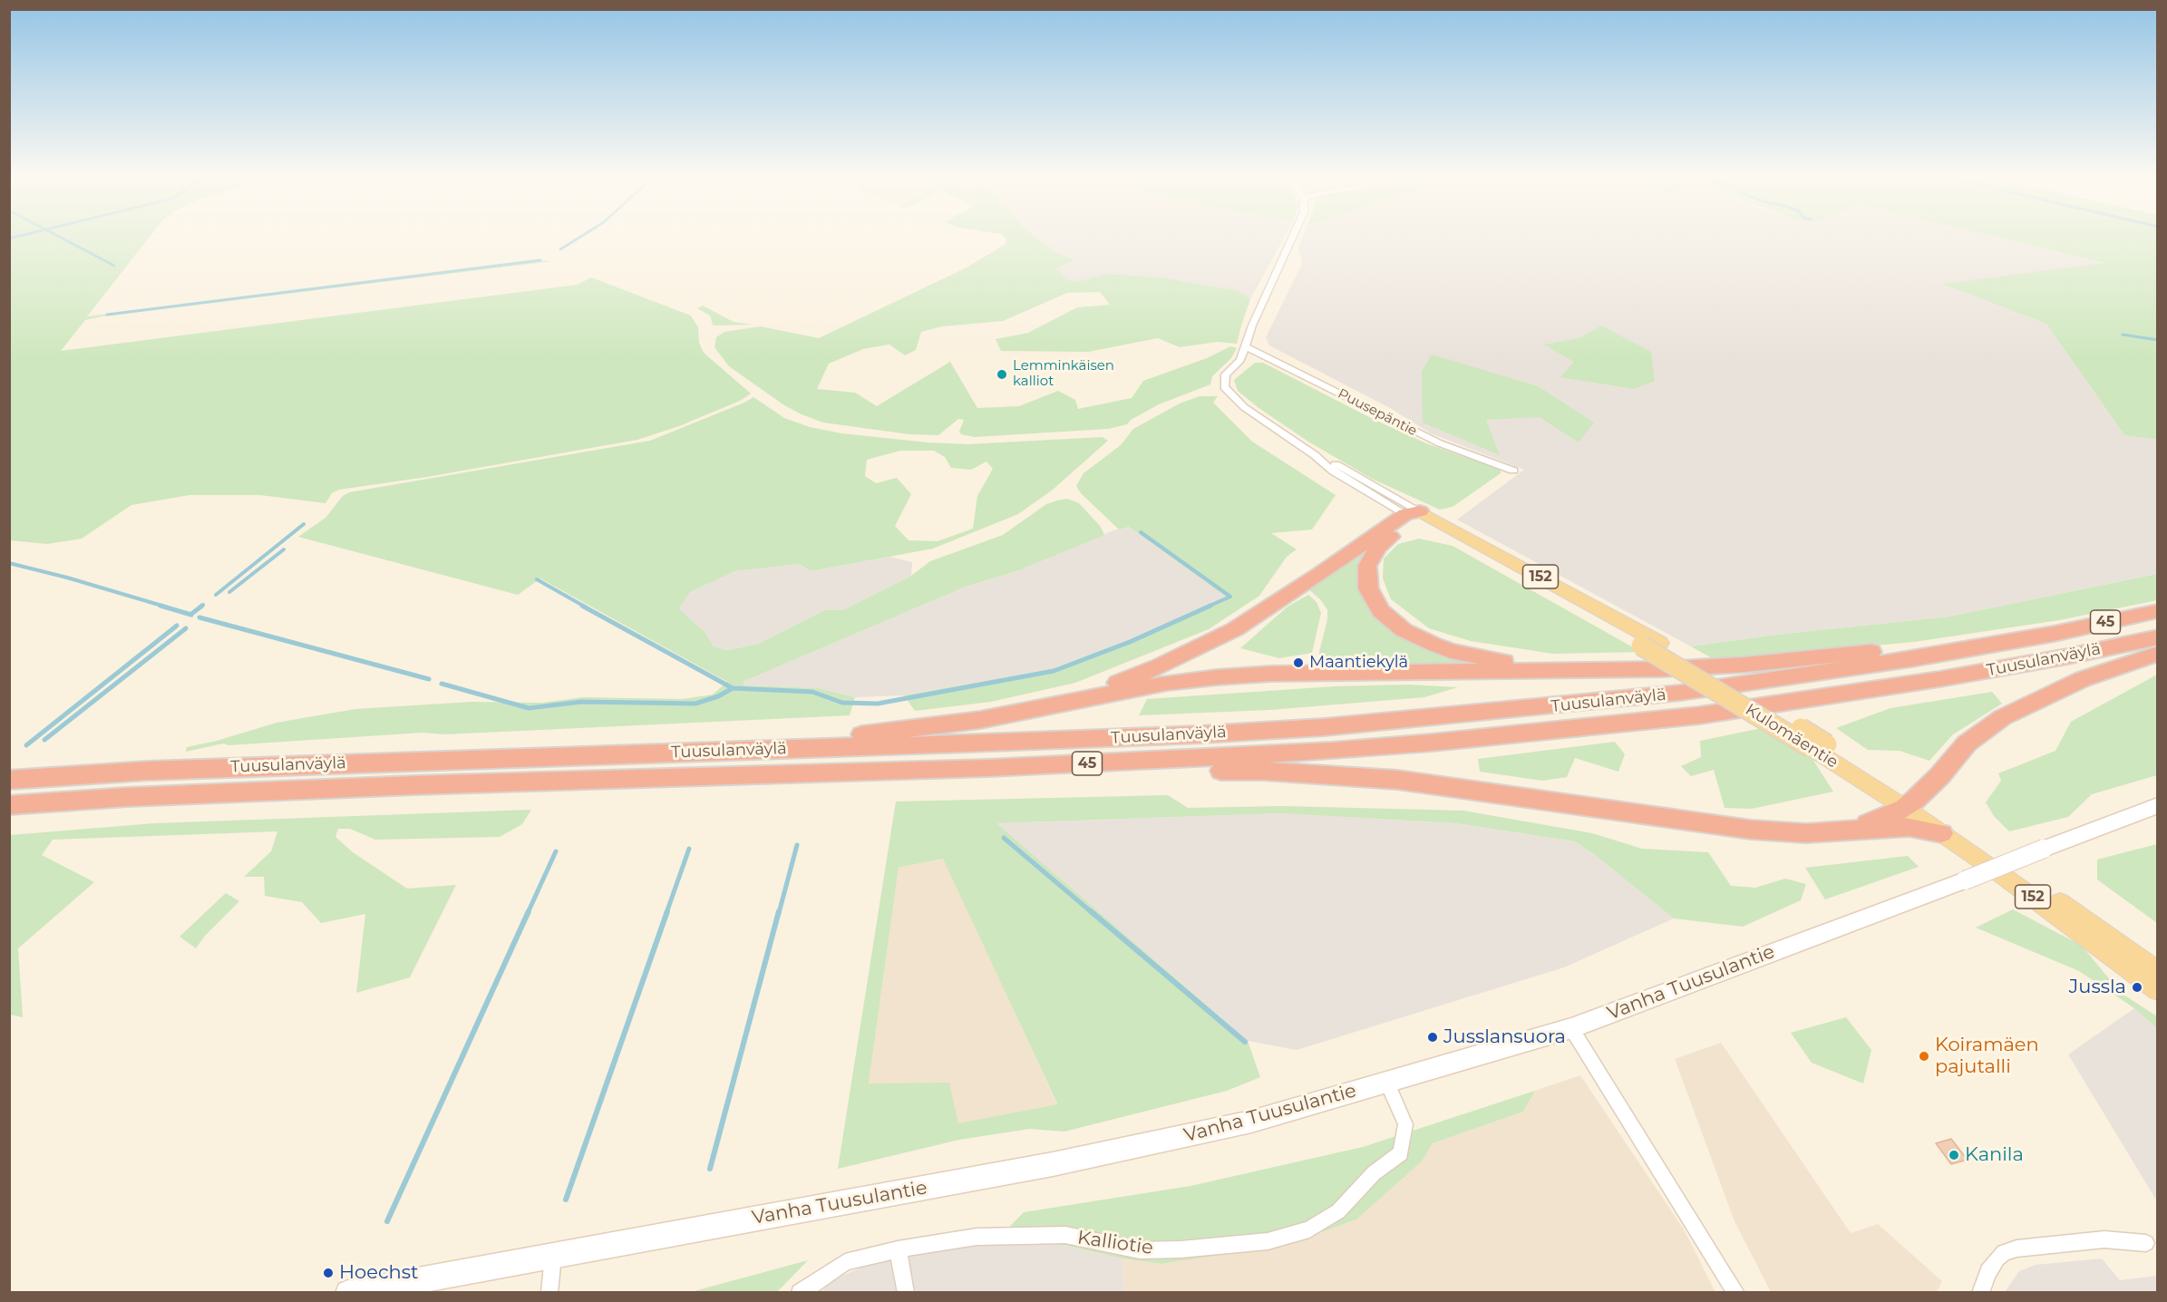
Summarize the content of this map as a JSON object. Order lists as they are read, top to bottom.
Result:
{
  "streets": {
    "highway": ["45", "Tuusulanväylä"],
    "main road": ["152", "Kulomäentie", "Vanha Tuusulantie"],
    "street": ["Puusepäntie", "Kalliotie"]
  },
  "crossings": [
    ["Vanha Tuusulantie", "Kalliotie"]
  ],
  "places": [
    "Lemminkäisen kalliot",
    "Maantiekylä",
    "Jussla",
    "Jusslansuora",
    "Koiramäen pajutalli",
    "Kanila",
    "Hoechst"
  ]
}
